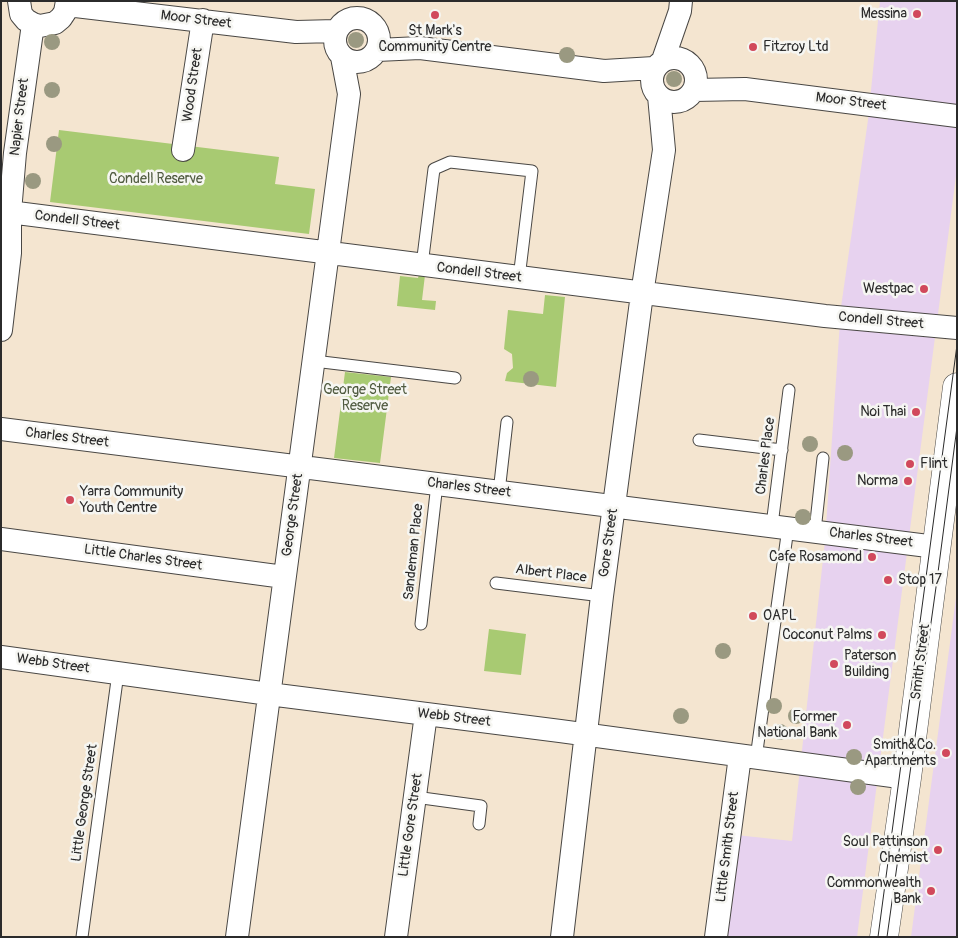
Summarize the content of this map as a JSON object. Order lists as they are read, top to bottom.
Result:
{
  "streets": {
    "street": [
      "Moor Street",
      "Wood Street",
      "Napier Street",
      "Condell Street",
      "Charles Street",
      "George Street",
      "Gore Street",
      "Little Charles Street",
      "Smith Street",
      "Webb Street",
      "Little Gore Street",
      "Little Smith Street"
    ],
    "lane": [
      "Charles Place",
      "Sandeman Place",
      "Albert Place",
      "Little George Street"
    ]
  },
  "crossings": [
    ["Moor Street", "Wood Street"],
    ["Moor Street", "George Street"],
    ["Moor Street", "Gore Street"],
    ["Napier Street", "Condell Street"],
    ["Condell Street", "George Street"],
    ["Condell Street", "Gore Street"],
    ["Charles Street", "Charles Place"],
    ["Charles Street", "George Street"],
    ["Charles Street", "Gore Street"],
    ["Charles Street", "Sandeman Place"],
    ["Charles Street", "Smith Street"],
    ["Charles Place", "Webb Street"],
    ["Charles Place", "Little Smith Street"],
    ["George Street", "Little Charles Street"],
    ["George Street", "Webb Street"],
    ["Gore Street", "Albert Place"],
    ["Gore Street", "Webb Street"],
    ["Smith Street", "Webb Street"],
    ["Webb Street", "Little George Street"],
    ["Webb Street", "Little Gore Street"],
    ["Webb Street", "Little Smith Street"]
  ],
  "parks": ["Condell Reserve", "George Street Reserve"],
  "places": [
    "Messina",
    "St Mark's Community Centre",
    "Fitzroy Ltd",
    "Westpac",
    "Noi Thai",
    "Flint",
    "Norma",
    "Yarra Community Youth Centre",
    "Cafe Rosamond",
    "Stop 17",
    "OAPL",
    "Coconut Palms",
    "Paterson Building",
    "Former National Bank",
    "Smith&Co. Apartments",
    "Soul Pattinson Chemist",
    "Commonwealth Bank"
  ]
}
